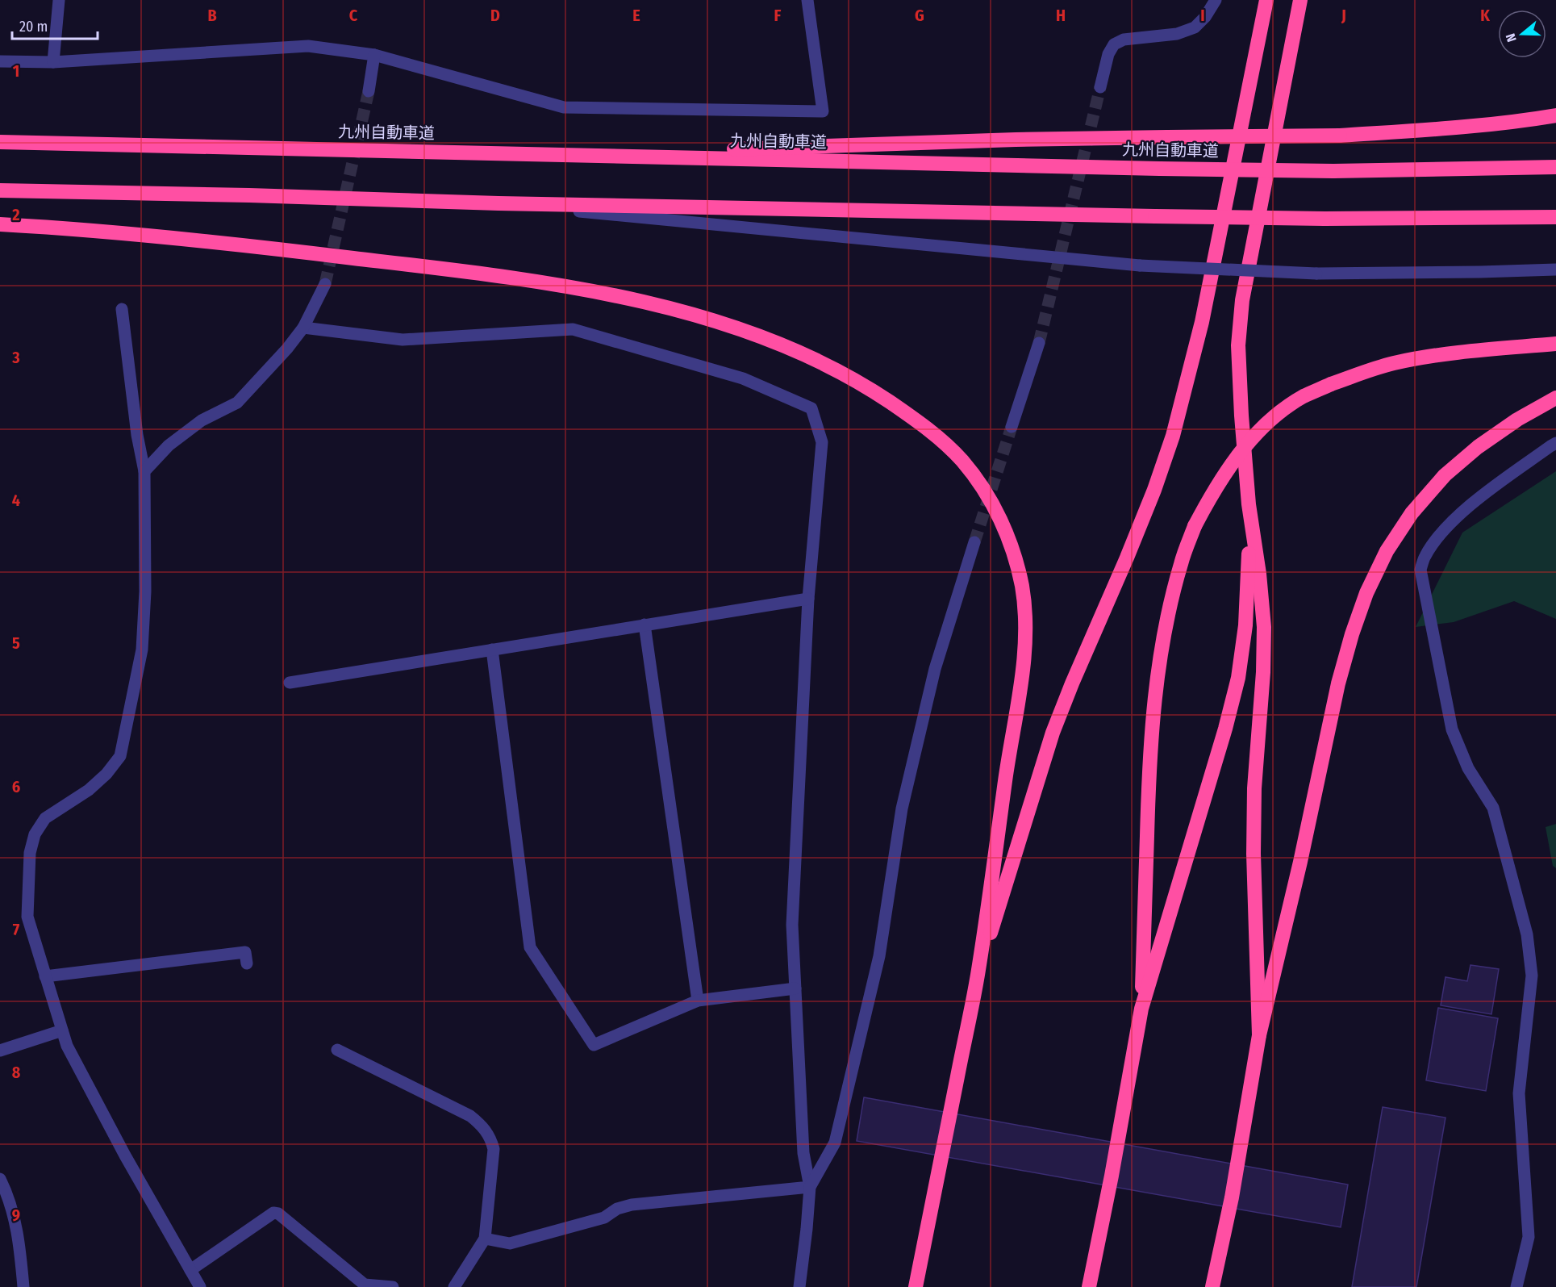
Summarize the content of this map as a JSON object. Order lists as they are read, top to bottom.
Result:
{
  "streets": {
    "highway": ["九州自動車道"]
  },
  "scale_bar": "20 m",
  "north": "left",
  "grid": {
    "columns": [
      "B",
      "C",
      "D",
      "E",
      "F",
      "G",
      "H",
      "I",
      "J",
      "K"
    ],
    "rows": [
      "1",
      "2",
      "3",
      "4",
      "5",
      "6",
      "7",
      "8",
      "9"
    ]
  }
}
